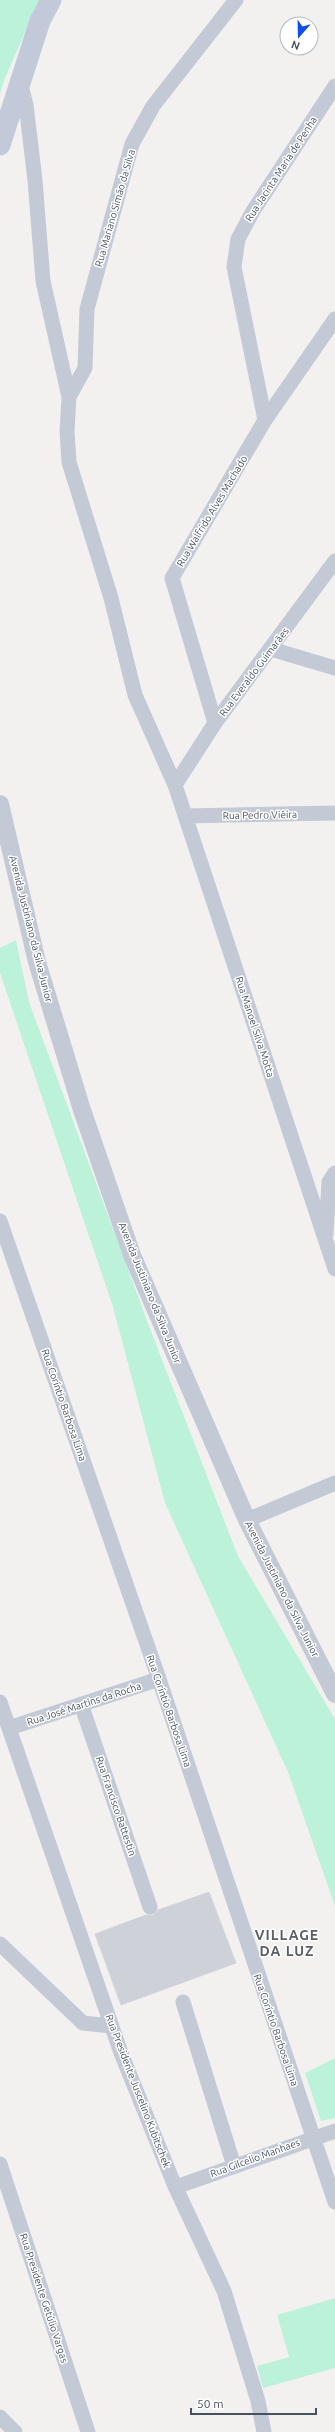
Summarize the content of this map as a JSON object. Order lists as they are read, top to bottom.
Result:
{
  "streets": {
    "street": [
      "Rua Jacinta Maria de Penha",
      "Rua Mariano Simão da Silva",
      "Rua Walfrido Alves Machado",
      "Rua Everaldo Guimarães",
      "Rua Pedro Viêira",
      "Avenida Justiniano da Silva Junior",
      "Rua Manoel Silva Motta",
      "Rua Coríntio Barbosa Lima",
      "Rua José Martins da Rocha",
      "Rua Francisco Battestin",
      "Rua Presidente Juscelino Kubitschek",
      "Rua Gilcelio Manhaes",
      "Rua Presidente Getúlio Vargas"
    ]
  },
  "crossings": [
    ["Rua Jacinta Maria de Penha", "Rua Walfrido Alves Machado"],
    ["Rua Mariano Simão da Silva", "Rua Manoel Silva Motta"],
    ["Rua Walfrido Alves Machado", "Rua Everaldo Guimarães"],
    ["Rua Everaldo Guimarães", "Rua Manoel Silva Motta"],
    ["Rua Pedro Viêira", "Rua Manoel Silva Motta"],
    ["Rua Coríntio Barbosa Lima", "Rua José Martins da Rocha"],
    ["Rua Coríntio Barbosa Lima", "Rua Gilcelio Manhaes"],
    ["Rua José Martins da Rocha", "Rua Francisco Battestin"],
    ["Rua José Martins da Rocha", "Rua Presidente Juscelino Kubitschek"],
    ["Rua Presidente Juscelino Kubitschek", "Rua Gilcelio Manhaes"]
  ],
  "districts": ["VILLAGE DA LUZ"],
  "scale_bar": "50 m",
  "north": "bottom"
}
